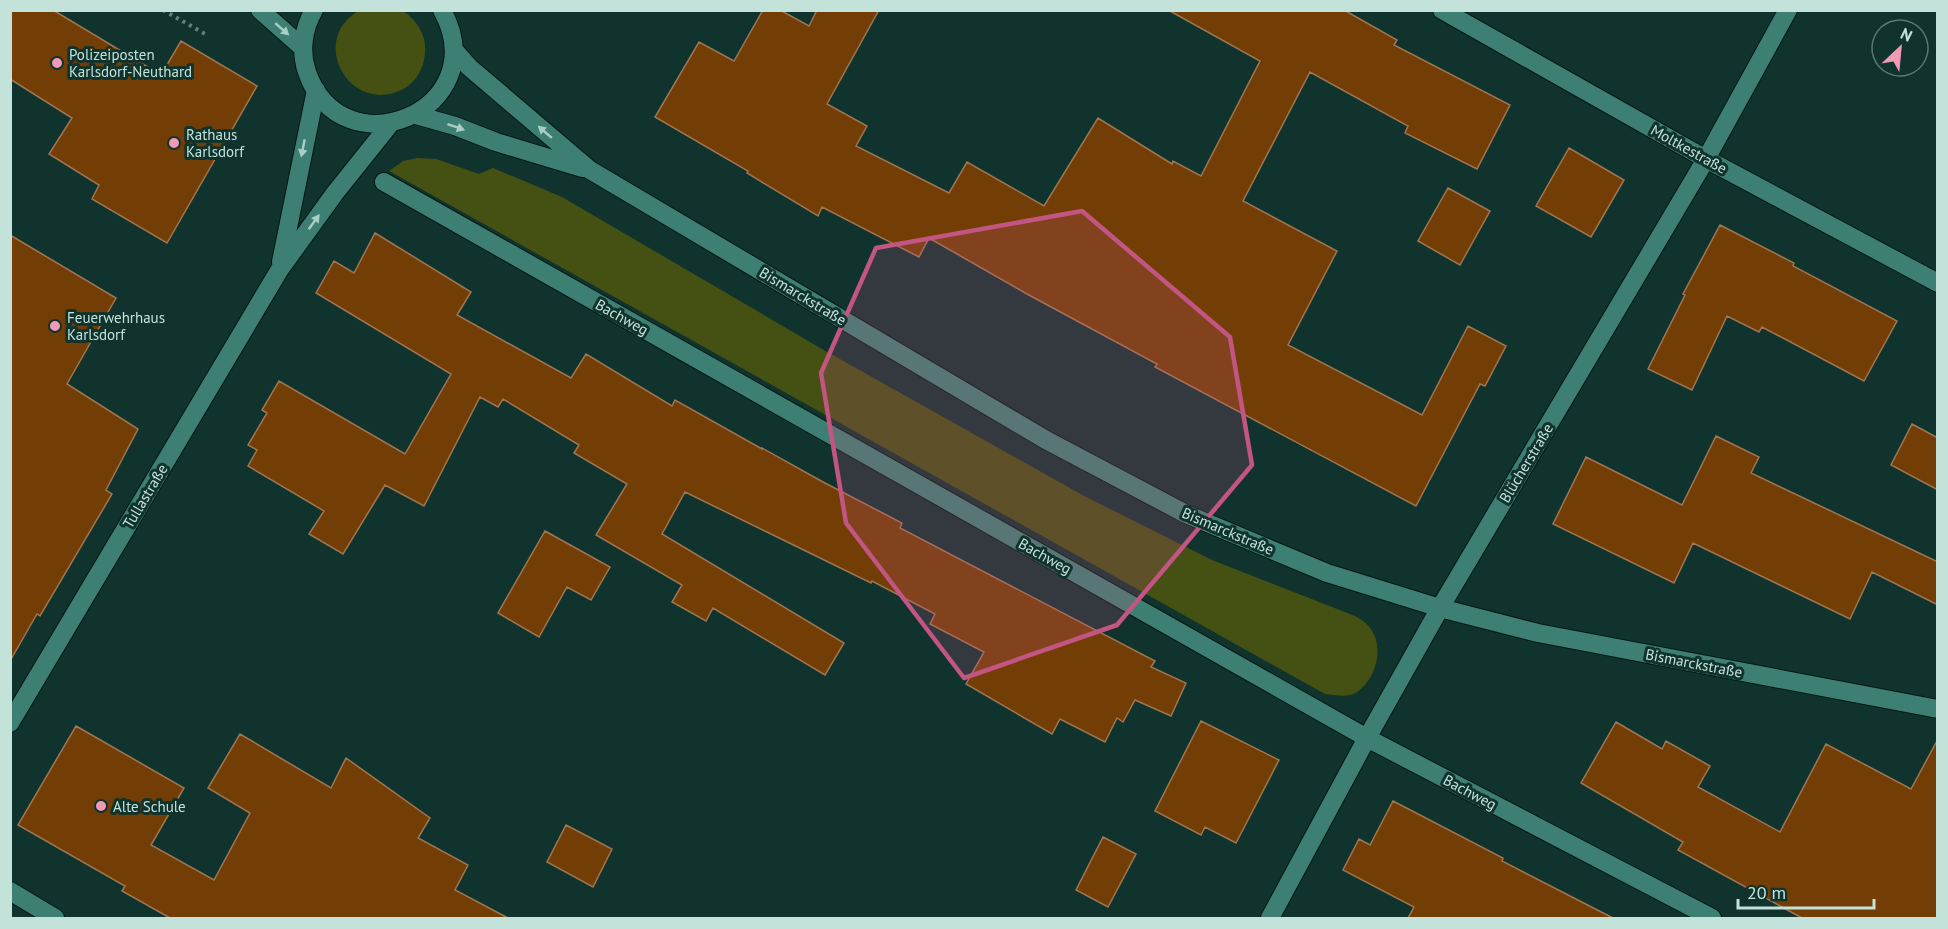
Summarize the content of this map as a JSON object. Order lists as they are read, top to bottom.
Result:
{
  "streets": {
    "street": [
      "Moltkestraße",
      "Bismarckstraße",
      "Bachweg",
      "Blücherstraße",
      "Tullastraße"
    ]
  },
  "crossings": [
    ["Moltkestraße", "Blücherstraße"],
    ["Bismarckstraße", "Blücherstraße"],
    ["Bachweg", "Blücherstraße"]
  ],
  "places": [
    "Polizeiposten Karlsdorf-Neuthard",
    "Rathaus Karlsdorf",
    "Feuerwehrhaus Karlsdorf",
    "Alte Schule"
  ],
  "scale_bar": "20 m",
  "north": "top right"
}
